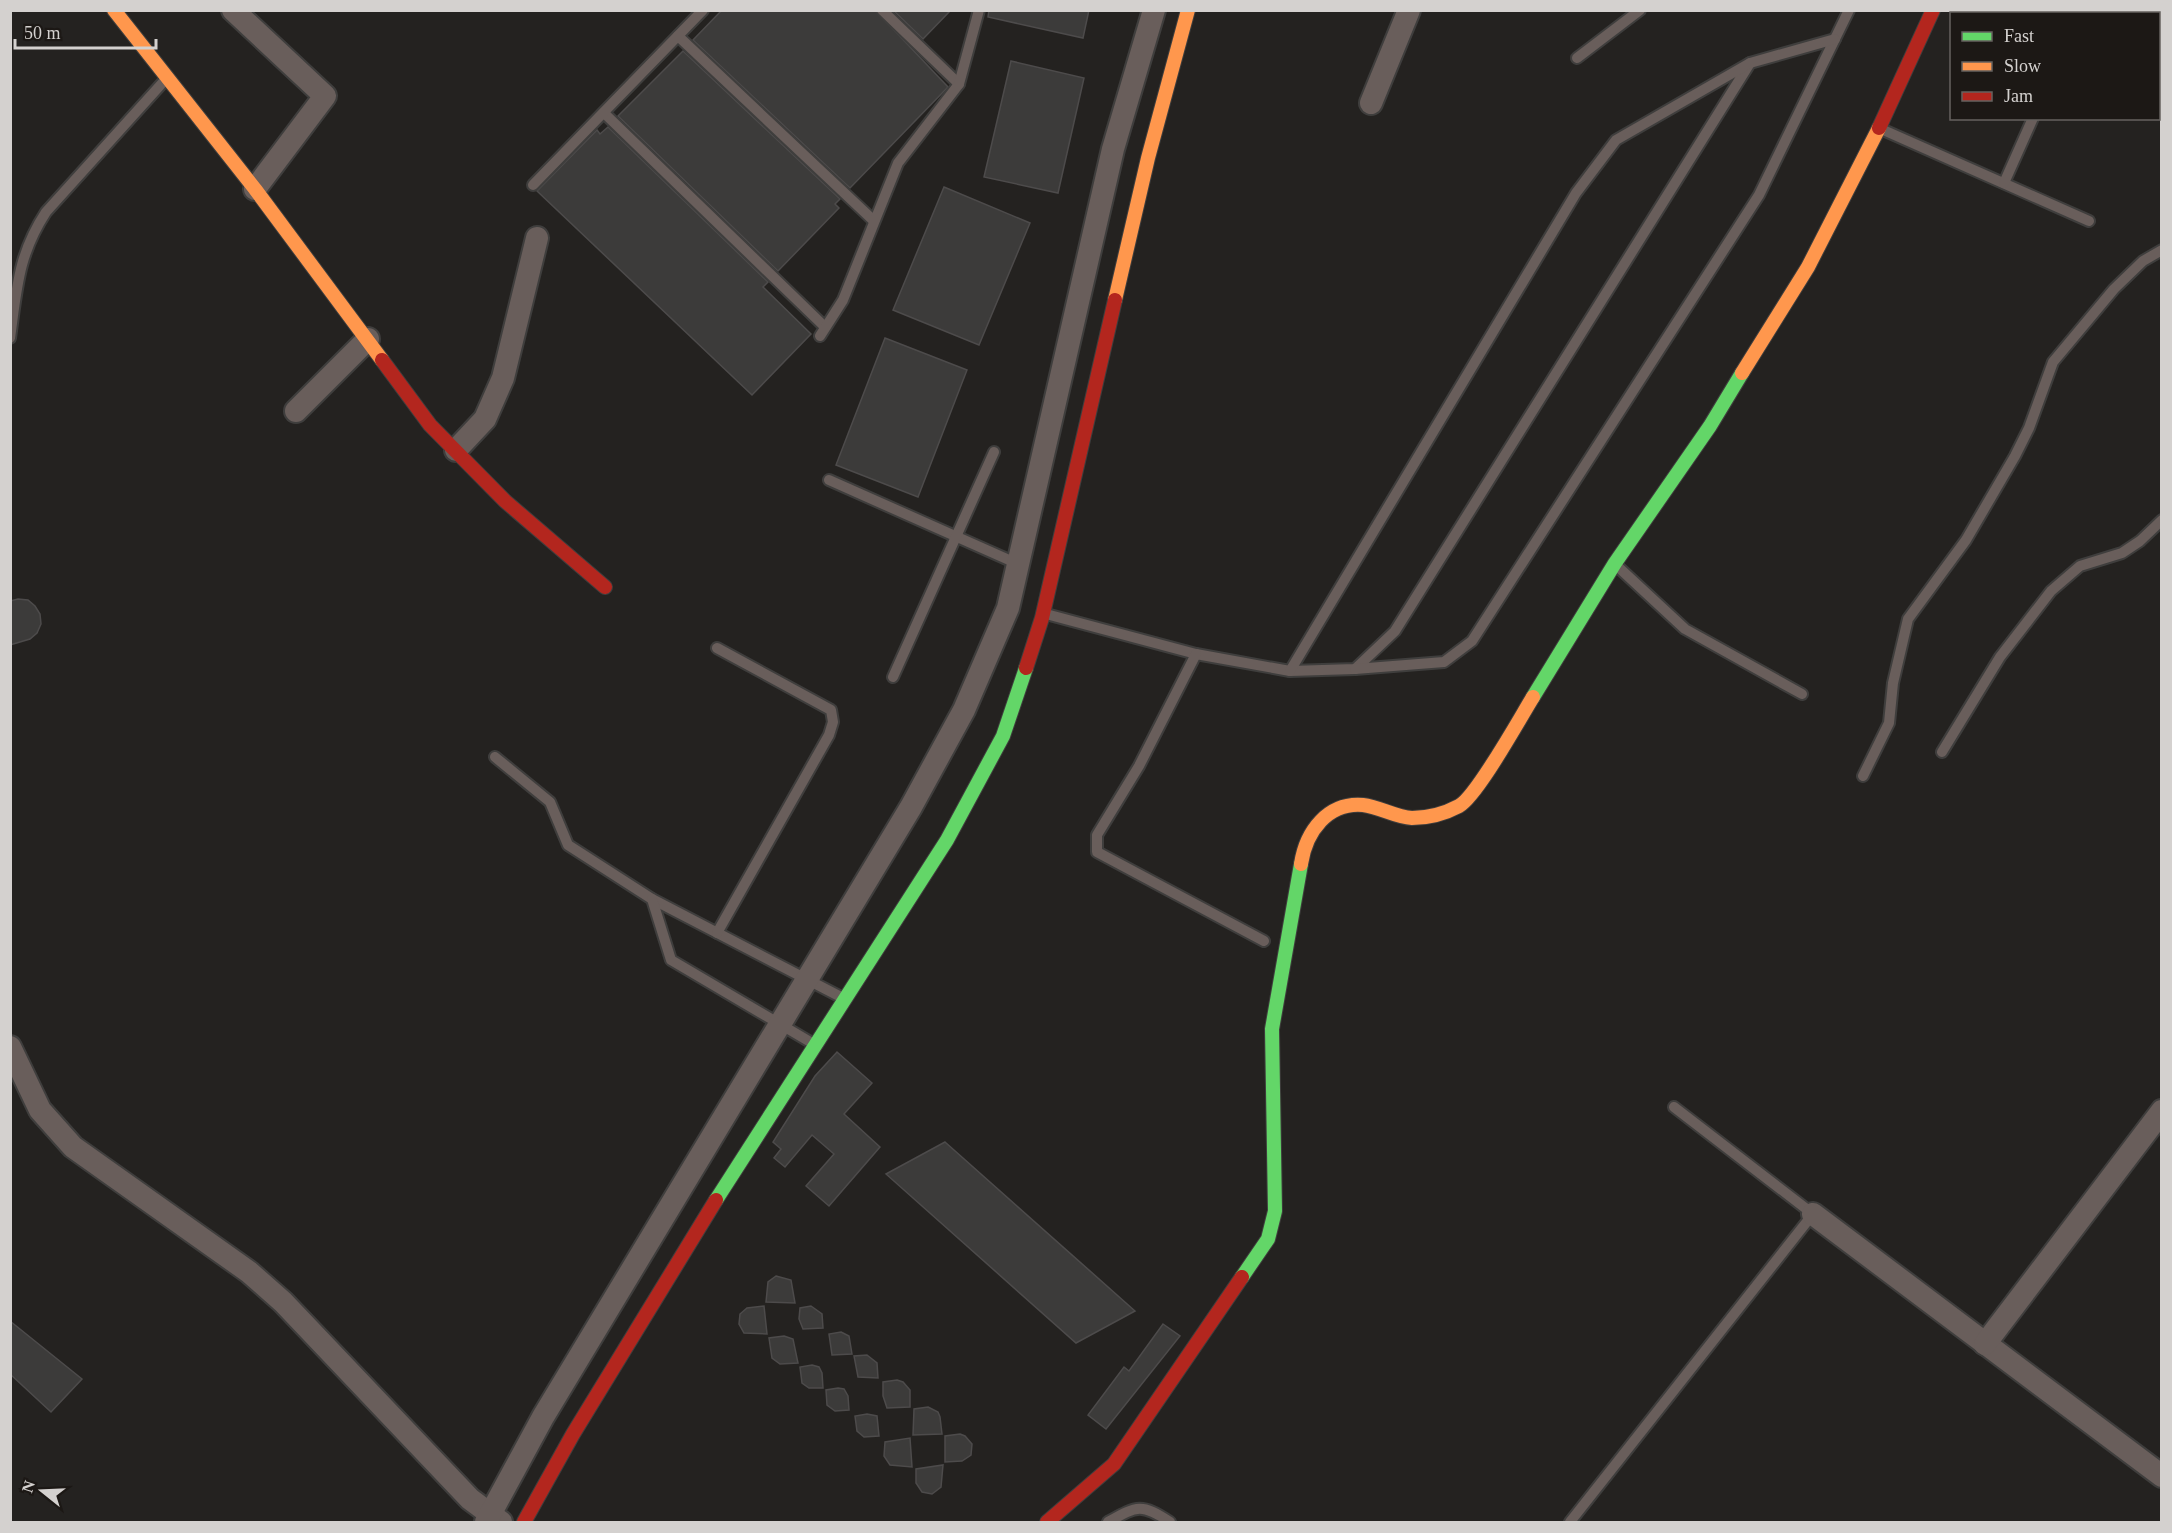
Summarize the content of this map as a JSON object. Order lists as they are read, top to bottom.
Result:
{
  "legend": ["Fast", "Slow", "Jam"],
  "scale_bar": "50 m",
  "north": "left"
}
